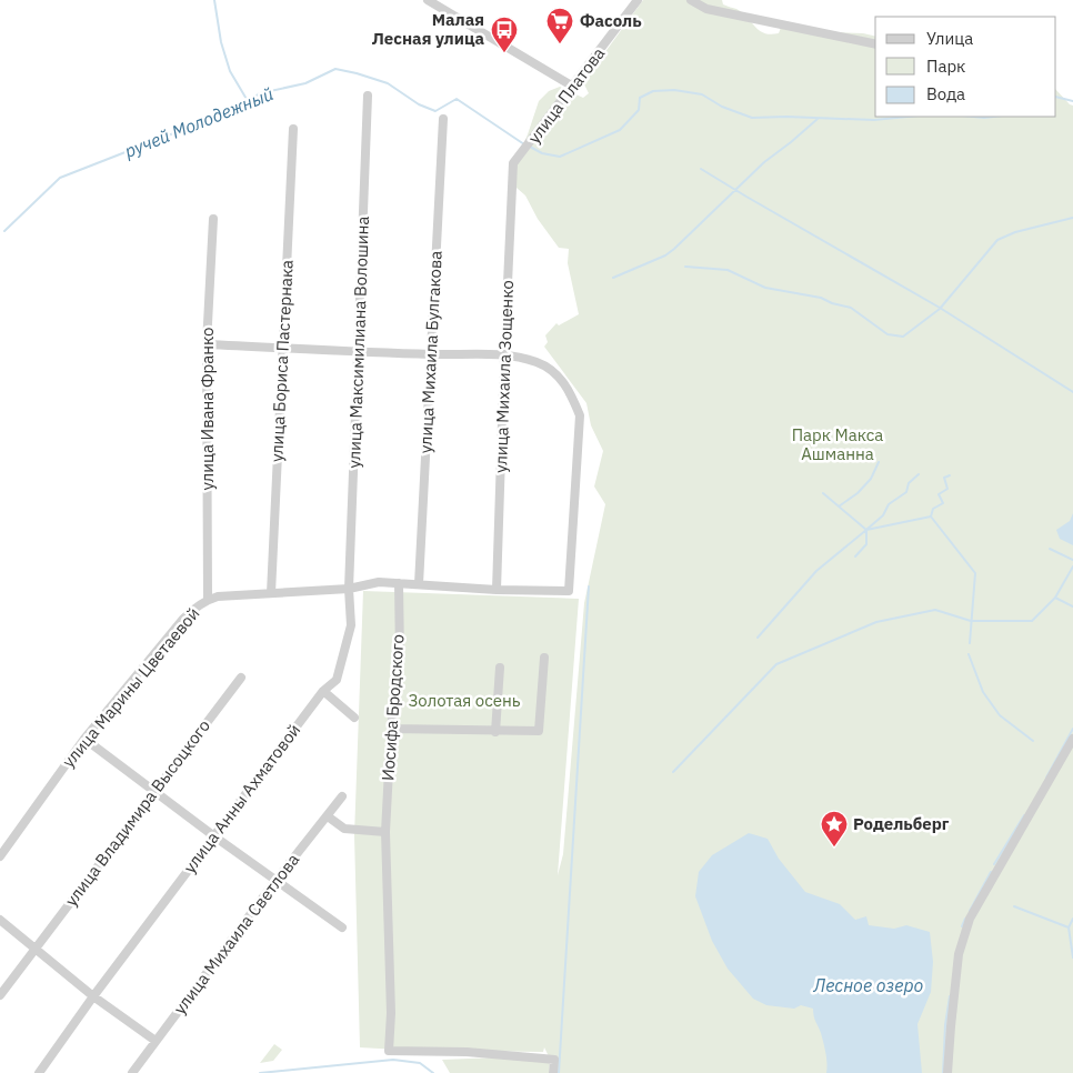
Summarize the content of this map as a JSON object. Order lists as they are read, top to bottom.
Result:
{
  "streets": {
    "street": [
      "улица Платова",
      "улица Максимилиана Волошина",
      "улица Михаила Булгакова",
      "улица Бориса Пастернака",
      "улица Михаила Зощенко",
      "улица Ивана Франко",
      "улица Марины Цветаевой",
      "Иосифа Бродского",
      "улица Анны Ахматовой",
      "улица Владимира Высоцкого",
      "улица Михаила Светлова"
    ]
  },
  "crossings": [
    ["улица Платова", "улица Михаила Зощенко"],
    ["улица Максимилиана Волошина", "улица Марины Цветаевой"],
    ["улица Максимилиана Волошина", "улица Анны Ахматовой"],
    ["улица Михаила Булгакова", "улица Марины Цветаевой"],
    ["улица Бориса Пастернака", "улица Марины Цветаевой"],
    ["улица Михаила Зощенко", "улица Марины Цветаевой"],
    ["улица Ивана Франко", "улица Марины Цветаевой"],
    ["улица Марины Цветаевой", "Иосифа Бродского"],
    ["улица Марины Цветаевой", "улица Анны Ахматовой"]
  ],
  "water": ["ручей Молодежный", "Лесное озеро"],
  "parks": ["Парк Макса Ашманна", "Золотая осень"],
  "places": {
    "supermarket": ["Фасоль"],
    "bus stop": ["Малая Лесная улица"],
    "place": ["Родельберг"]
  },
  "legend": ["Улица", "Парк", "Вода"]
}
